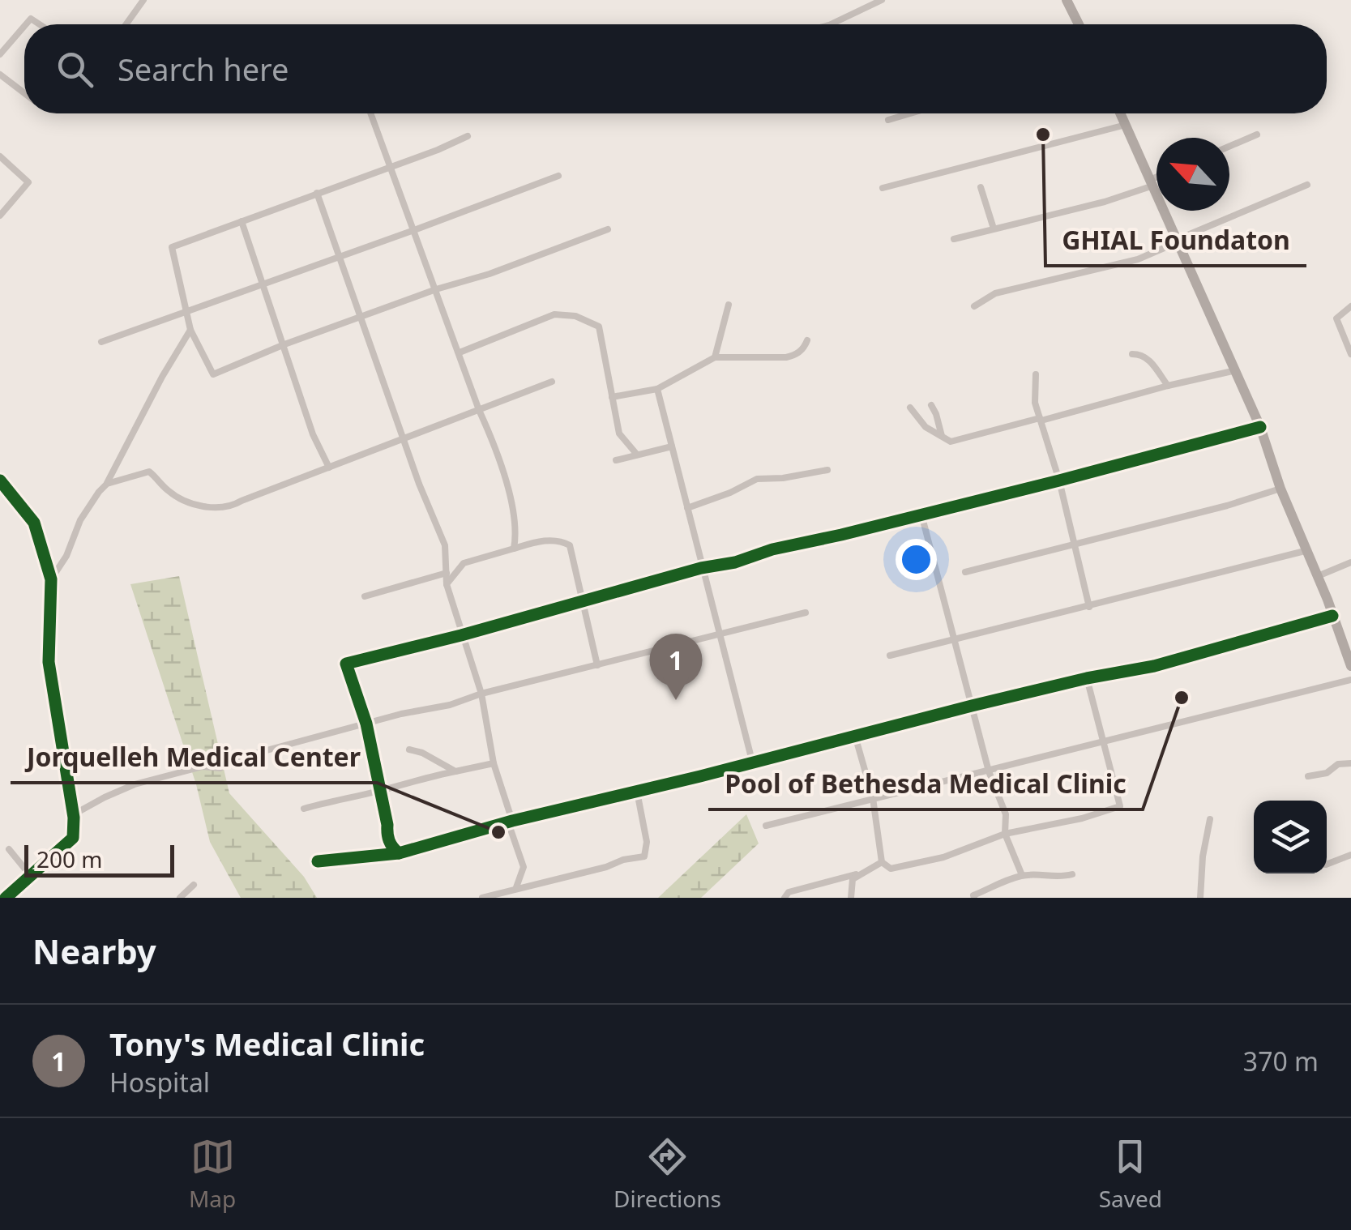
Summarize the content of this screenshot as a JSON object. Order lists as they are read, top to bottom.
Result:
{
  "places": ["GHIAL Foundaton", "Pool of Bethesda Medical Clinic", "Jorquelleh Medical Center"],
  "scale_bar": "200 m",
  "north": "top left",
  "page": {
    "search": "Search here",
    "pins": "1",
    "scale": "200 m",
    "heading": "Nearby",
    "list": [
      {
        "mark": "1",
        "name": "Tony's Medical Clinic",
        "note": "Hospital",
        "value": "370 m"
      }
    ],
    "nav": ["Map", "Directions", "Saved"]
  }
}
